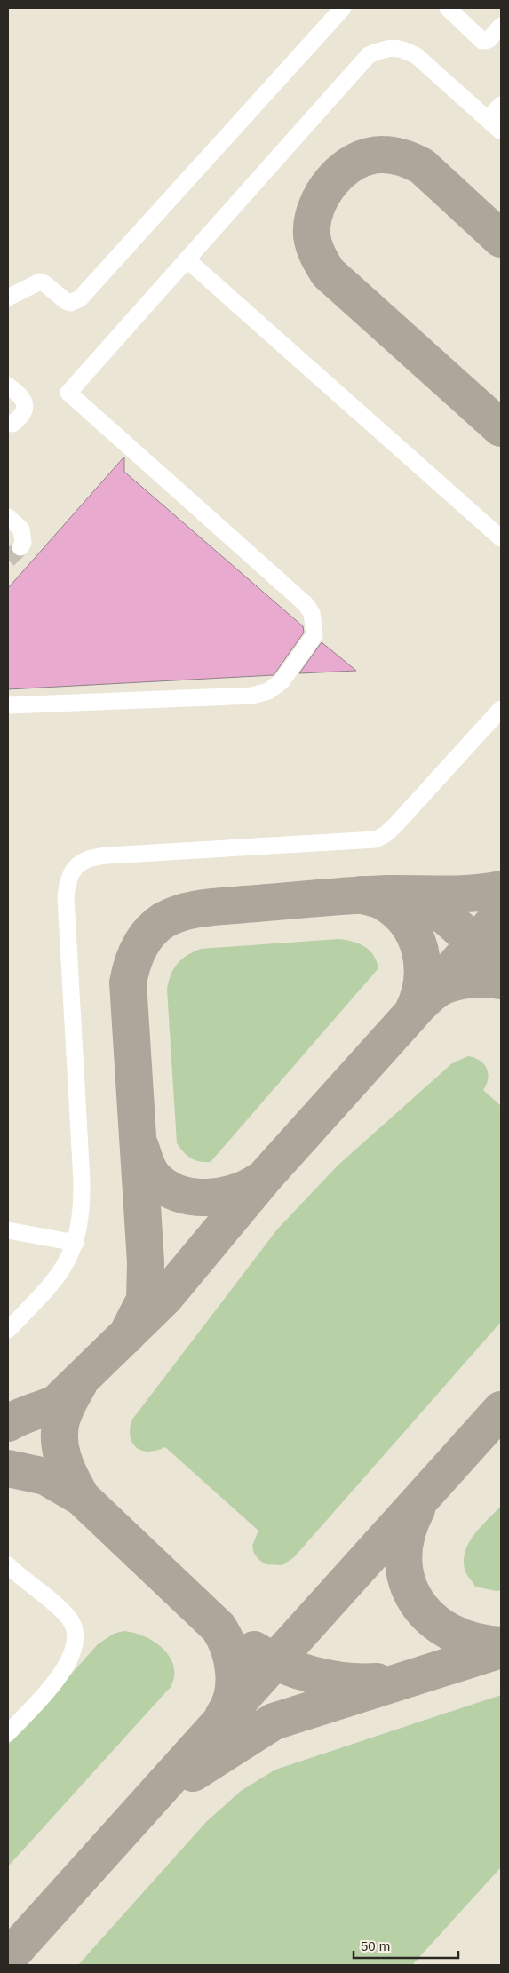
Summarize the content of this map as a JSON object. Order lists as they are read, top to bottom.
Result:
{
  "scale_bar": "50 m"
}
